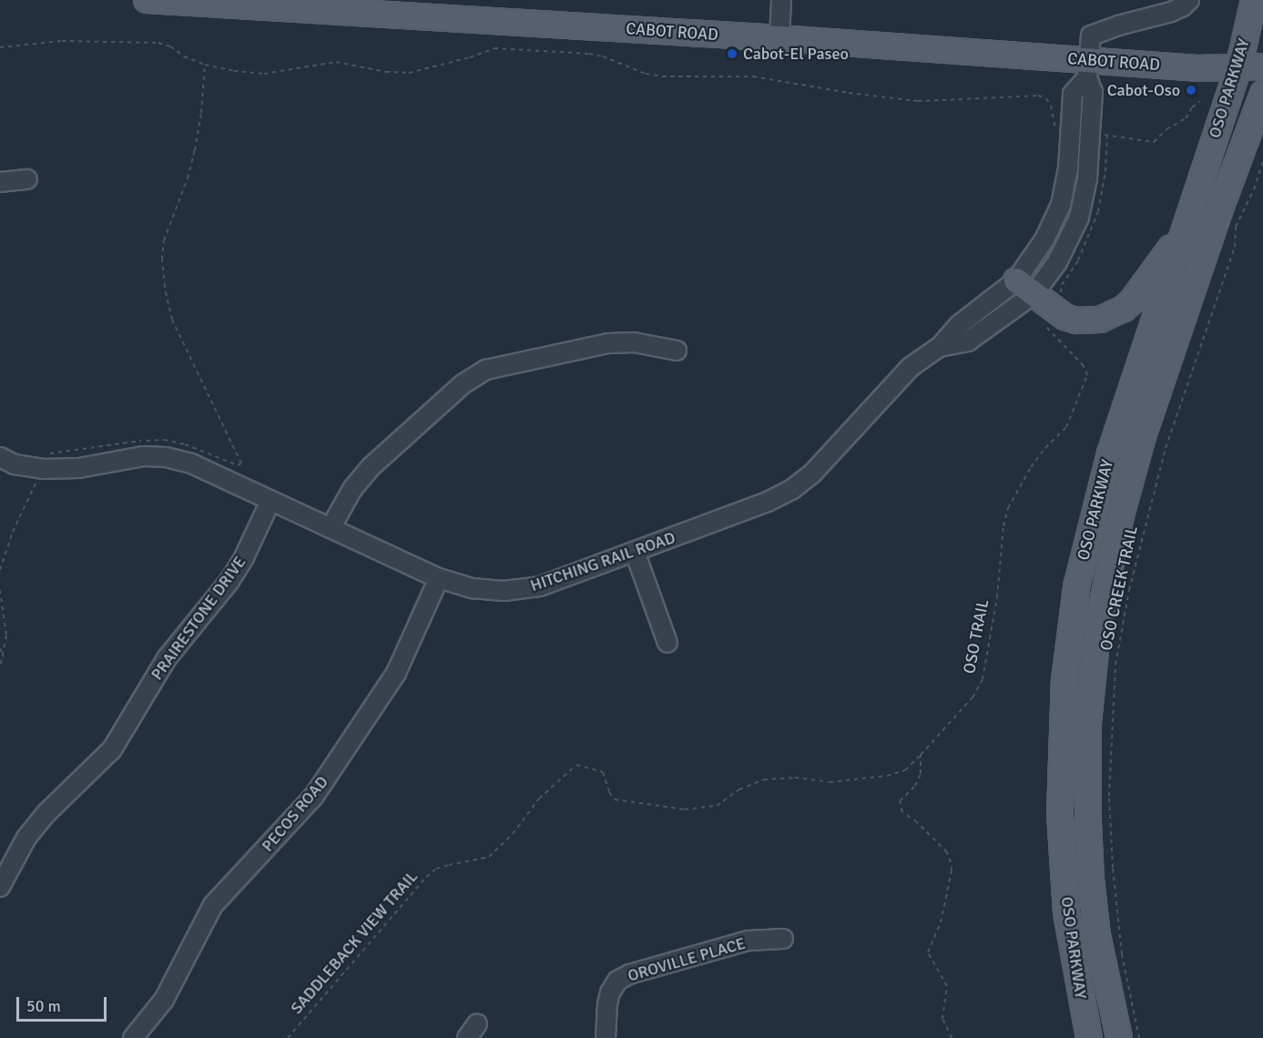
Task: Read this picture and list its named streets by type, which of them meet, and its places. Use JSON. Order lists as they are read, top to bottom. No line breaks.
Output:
{"streets":{"main road":["CABOT ROAD","OSO PARKWAY"],"street":["HITCHING RAIL ROAD","PRAIRESTONE DRIVE","PECOS ROAD","OROVILLE PLACE"],"path":["OSO CREEK TRAIL","OSO TRAIL","SADDLEBACK VIEW TRAIL"]},"crossings":[["CABOT ROAD","OSO PARKWAY"],["CABOT ROAD","HITCHING RAIL ROAD"],["HITCHING RAIL ROAD","PRAIRESTONE DRIVE"],["HITCHING RAIL ROAD","PECOS ROAD"],["OSO TRAIL","SADDLEBACK VIEW TRAIL"]],"places":["Cabot-El Paseo","Cabot-Oso"],"scale_bar":"50 m"}
